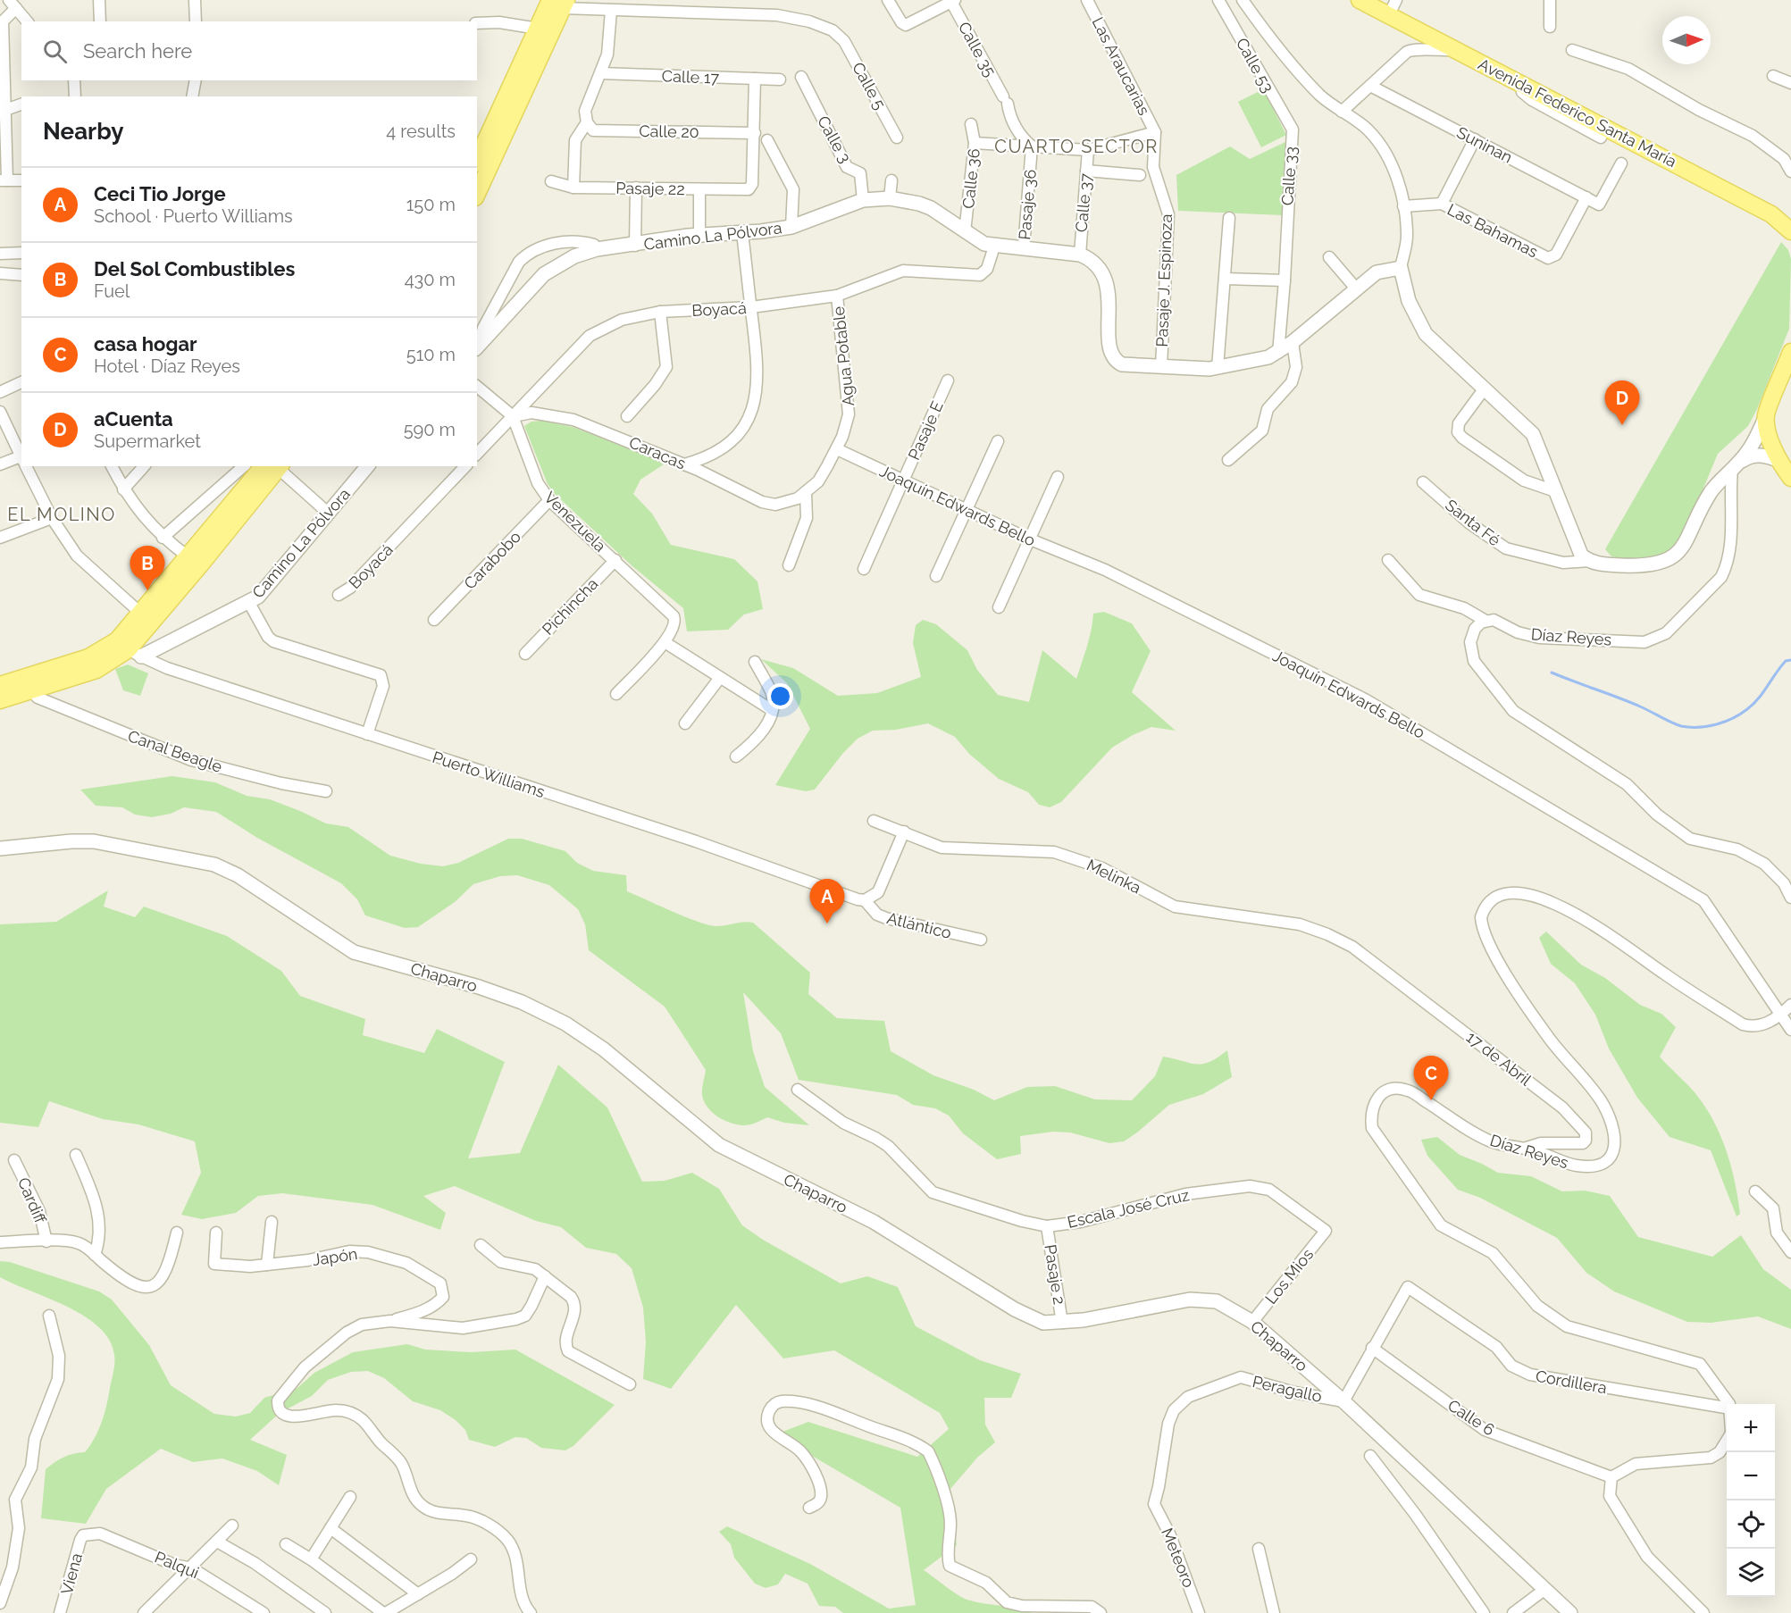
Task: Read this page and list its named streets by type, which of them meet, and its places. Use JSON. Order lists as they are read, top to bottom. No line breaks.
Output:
{"streets":{"main road":["Avenida Federico Santa María"],"street":["Calle 35","Calle 53","Las Araucarias","Calle 17","Calle 5","Calle 20","Calle 3","Suninan","Calle 33","Calle 36","Pasaje 22","Calle 37","Pasaje 36","Las Bahamas","Camino La Pólvora","Pasaje J. Espinoza","Boyacá","Agua Potable","Pasaje E","Caracas","Joaquín Edwards Bello","Venezuela","Santa Fé","Carabobo","Pichincha","Díaz Reyes","Canal Beagle","Puerto Williams","Melinka","Atlántico","Chaparro","17 de Abril","Cardiff","Escala José Cruz","Japón","Pasaje 2","Los Mios","Cordillera","Peragallo","Calle 6","Meteoro","Palqui","Viena"]},"crossings":[["Calle 35","Pasaje 36"],["Calle 53","Calle 33"],["Las Araucarias","Pasaje J. Espinoza"],["Calle 20","Pasaje 22"],["Calle 3","Camino La Pólvora"],["Suninan","Las Bahamas"],["Calle 36","Camino La Pólvora"],["Calle 37","Camino La Pólvora"],["Pasaje 36","Camino La Pólvora"],["Camino La Pólvora","Boyacá"],["Camino La Pólvora","Puerto Williams"],["Boyacá","Agua Potable"],["Boyacá","Caracas"],["Boyacá","Venezuela"],["Agua Potable","Caracas"],["Agua Potable","Joaquín Edwards Bello"],["Pasaje E","Joaquín Edwards Bello"],["Caracas","Venezuela"],["Joaquín Edwards Bello","Díaz Reyes"],["Venezuela","Carabobo"],["Venezuela","Pichincha"],["Díaz Reyes","17 de Abril"],["Díaz Reyes","Calle 6"],["Puerto Williams","Atlántico"],["Melinka","17 de Abril"],["Chaparro","Pasaje 2"],["Chaparro","Los Mios"],["Chaparro","Peragallo"],["Escala José Cruz","Pasaje 2"],["Escala José Cruz","Los Mios"],["Cordillera","Peragallo"],["Peragallo","Calle 6"],["Peragallo","Meteoro"],["Palqui","Viena"]],"districts":["CUARTO SECTOR","EL MOLINO"],"north":"right","page":{"search":"Search here","heading":["Nearby","4 results"],"list":[{"mark":"A","name":"Ceci Tio Jorge","note":"School · Puerto Williams","value":"150 m"},{"mark":"B","name":"Del Sol Combustibles","note":"Fuel","value":"430 m"},{"mark":"C","name":"casa hogar","note":"Hotel · Díaz Reyes","value":"510 m"},{"mark":"D","name":"aCuenta","note":"Supermarket","value":"590 m"}],"pins":["D","B","A","C"],"map_buttons":["+","−"]}}
